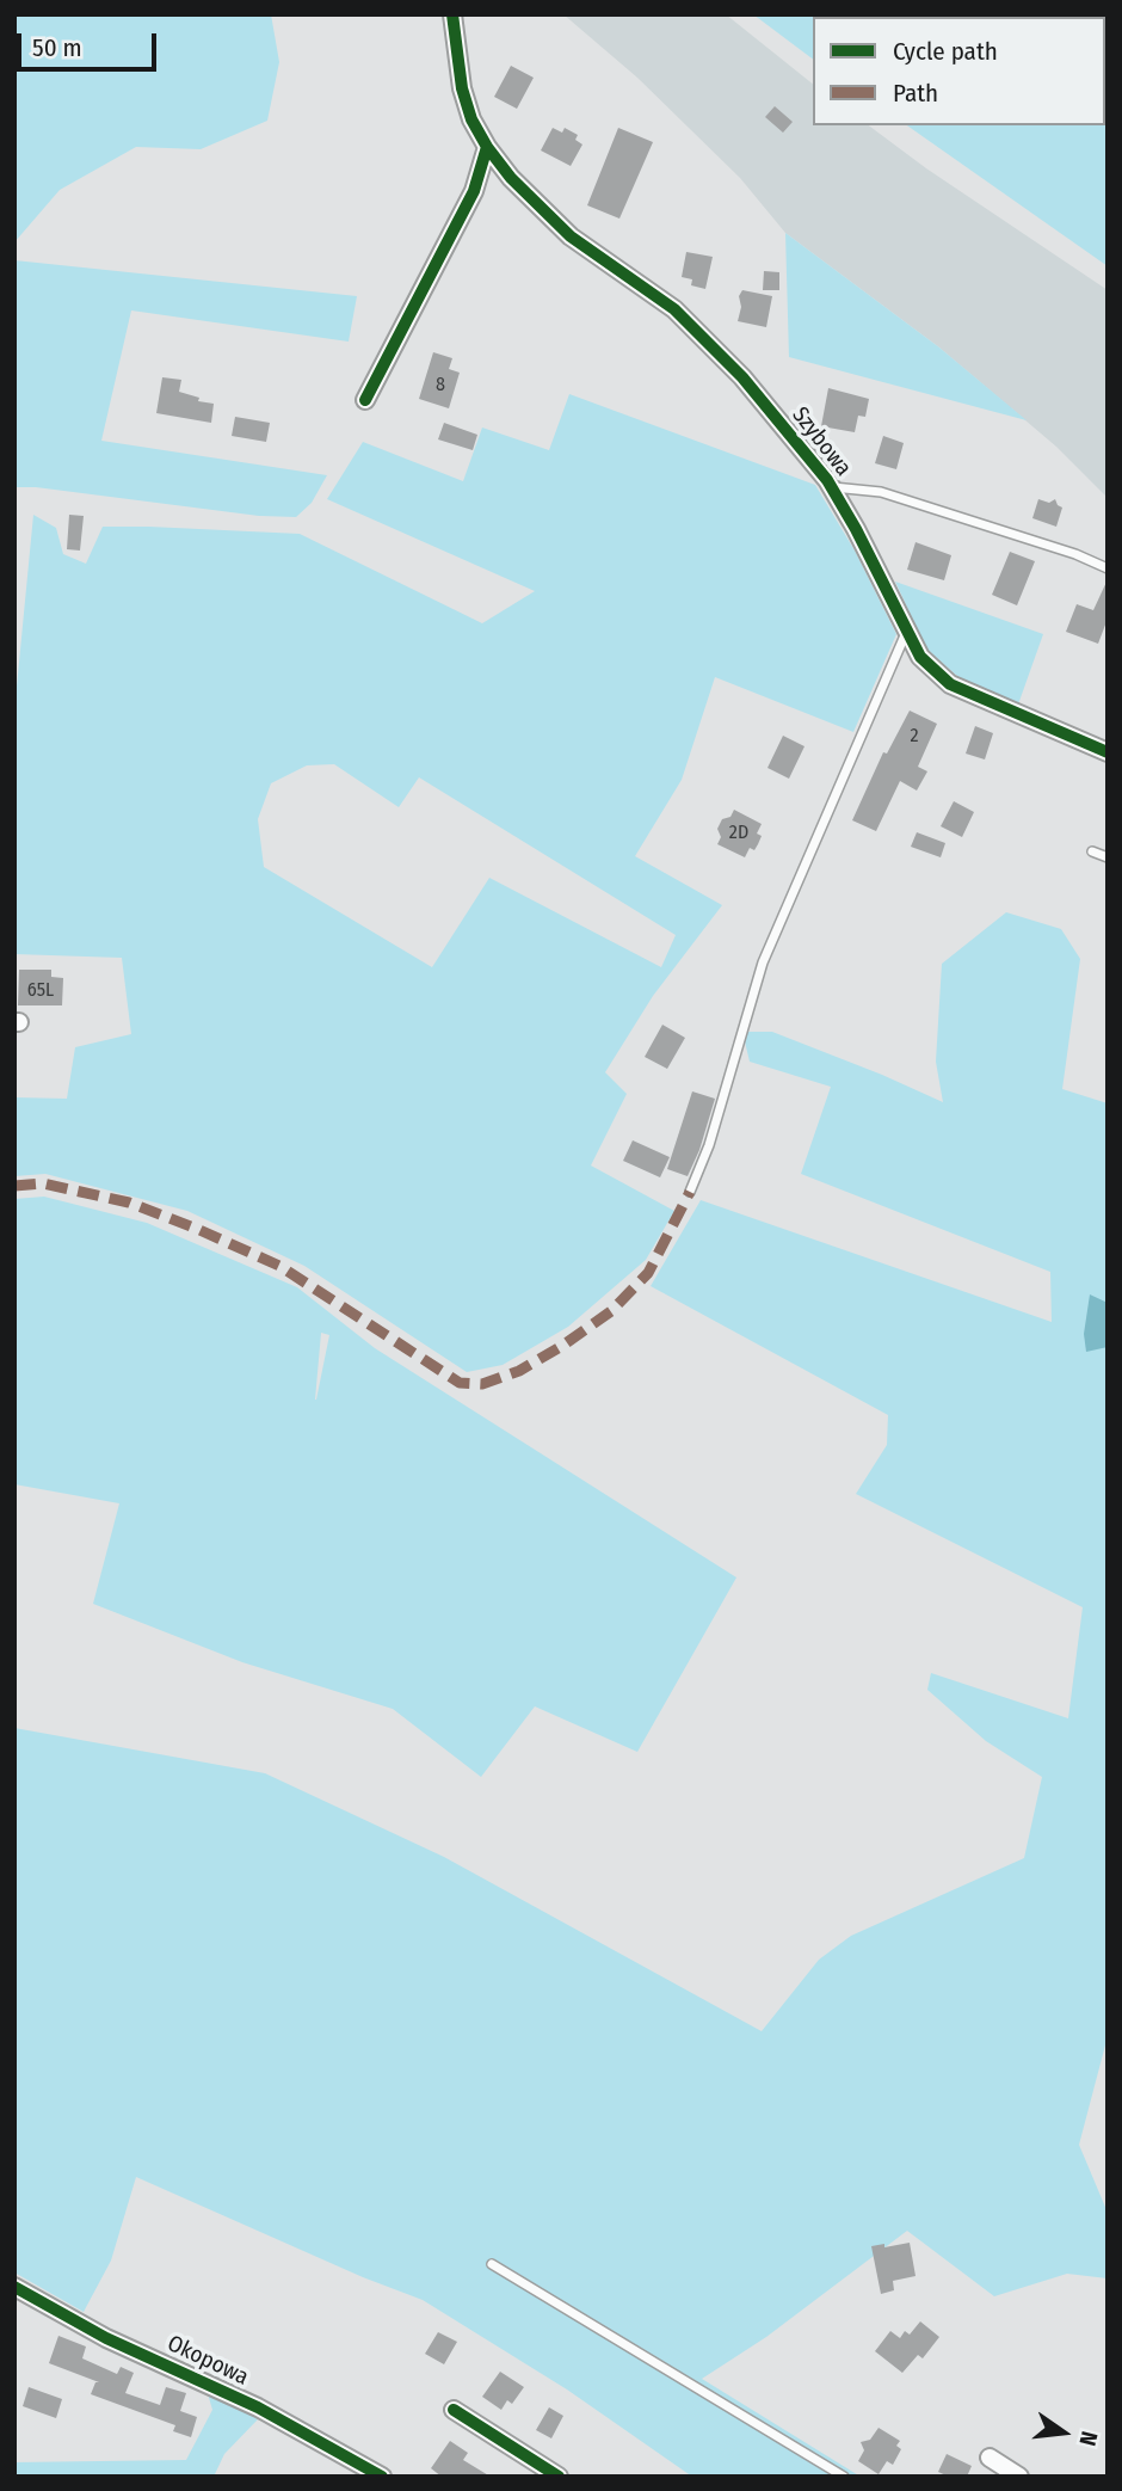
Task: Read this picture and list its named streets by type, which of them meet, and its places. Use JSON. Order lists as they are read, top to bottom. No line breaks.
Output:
{"streets":{"street":["Szybowa","Okopowa"]},"house_numbers":["8","2","2D","65L"],"legend":["Cycle path","Path"],"scale_bar":"50 m","north":"right"}
